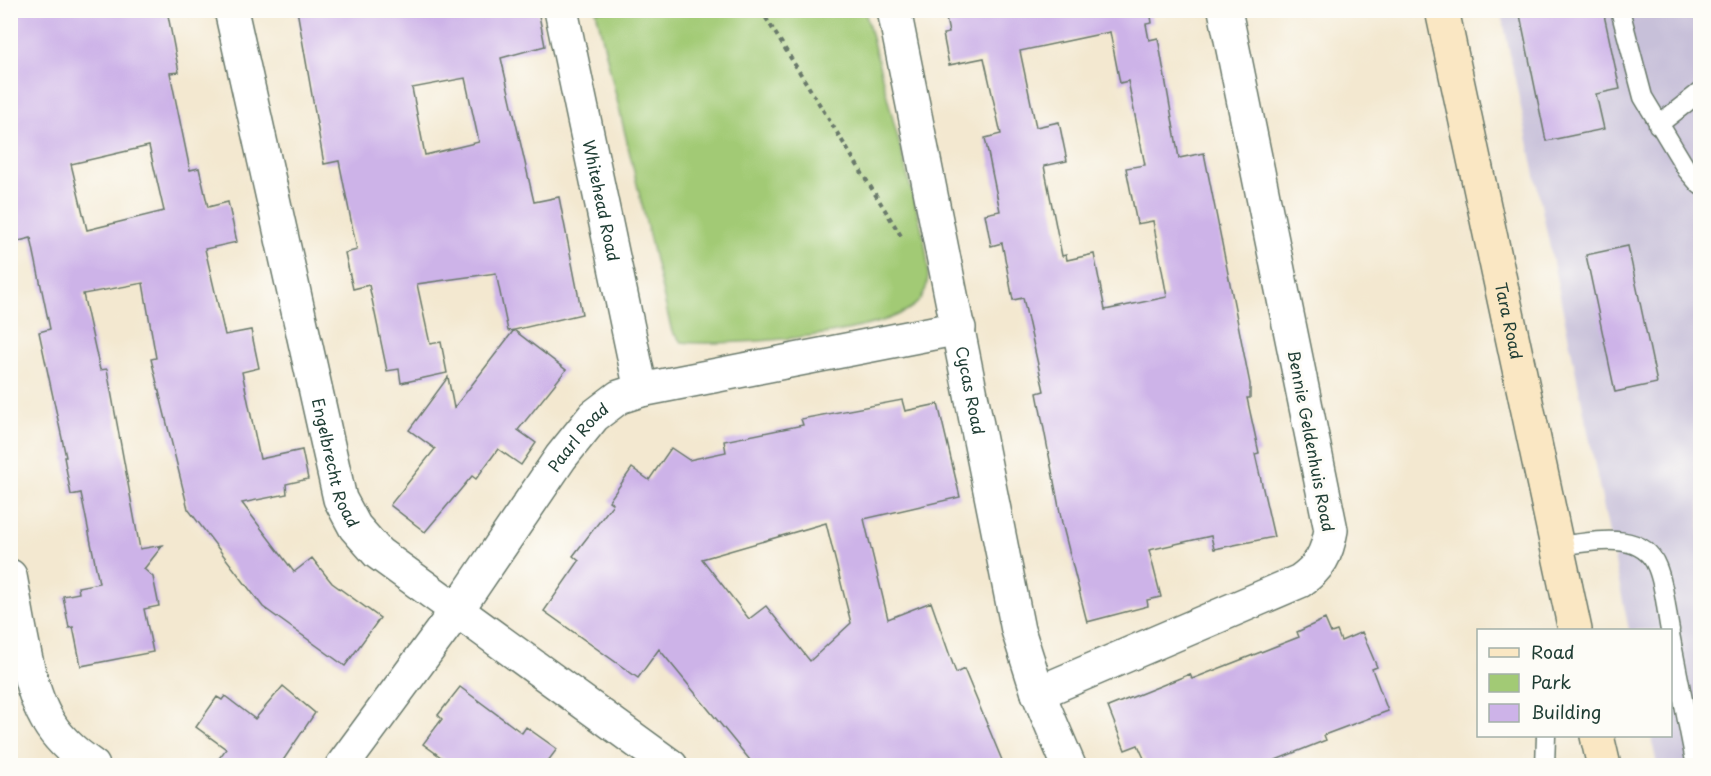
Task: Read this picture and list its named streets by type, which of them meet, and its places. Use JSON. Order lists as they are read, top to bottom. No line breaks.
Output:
{"streets":{"street":["Whitehead Road","Tara Road","Cycas Road","Paarl Road","Bennie Geldenhuis Road","Engelbrecht Road"]},"crossings":[["Whitehead Road","Paarl Road"],["Cycas Road","Paarl Road"],["Cycas Road","Bennie Geldenhuis Road"],["Paarl Road","Engelbrecht Road"]],"legend":["Road","Park","Building"]}
